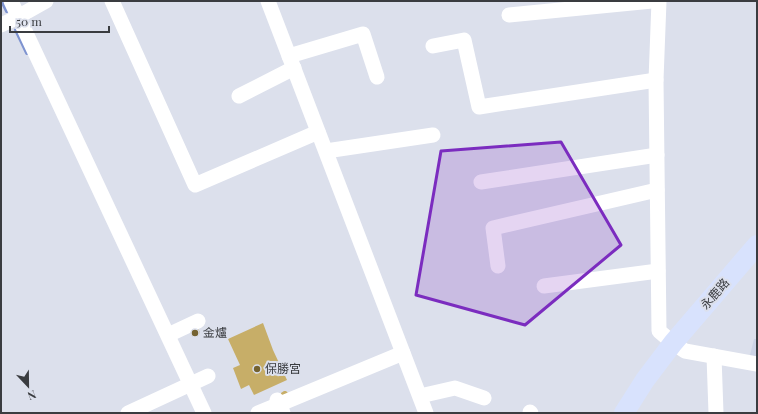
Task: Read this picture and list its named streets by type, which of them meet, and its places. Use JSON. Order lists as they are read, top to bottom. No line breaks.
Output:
{"streets":{"main road":["永鹿路"]},"places":["金爐","保勝宮"],"scale_bar":"50 m","north":"bottom"}
